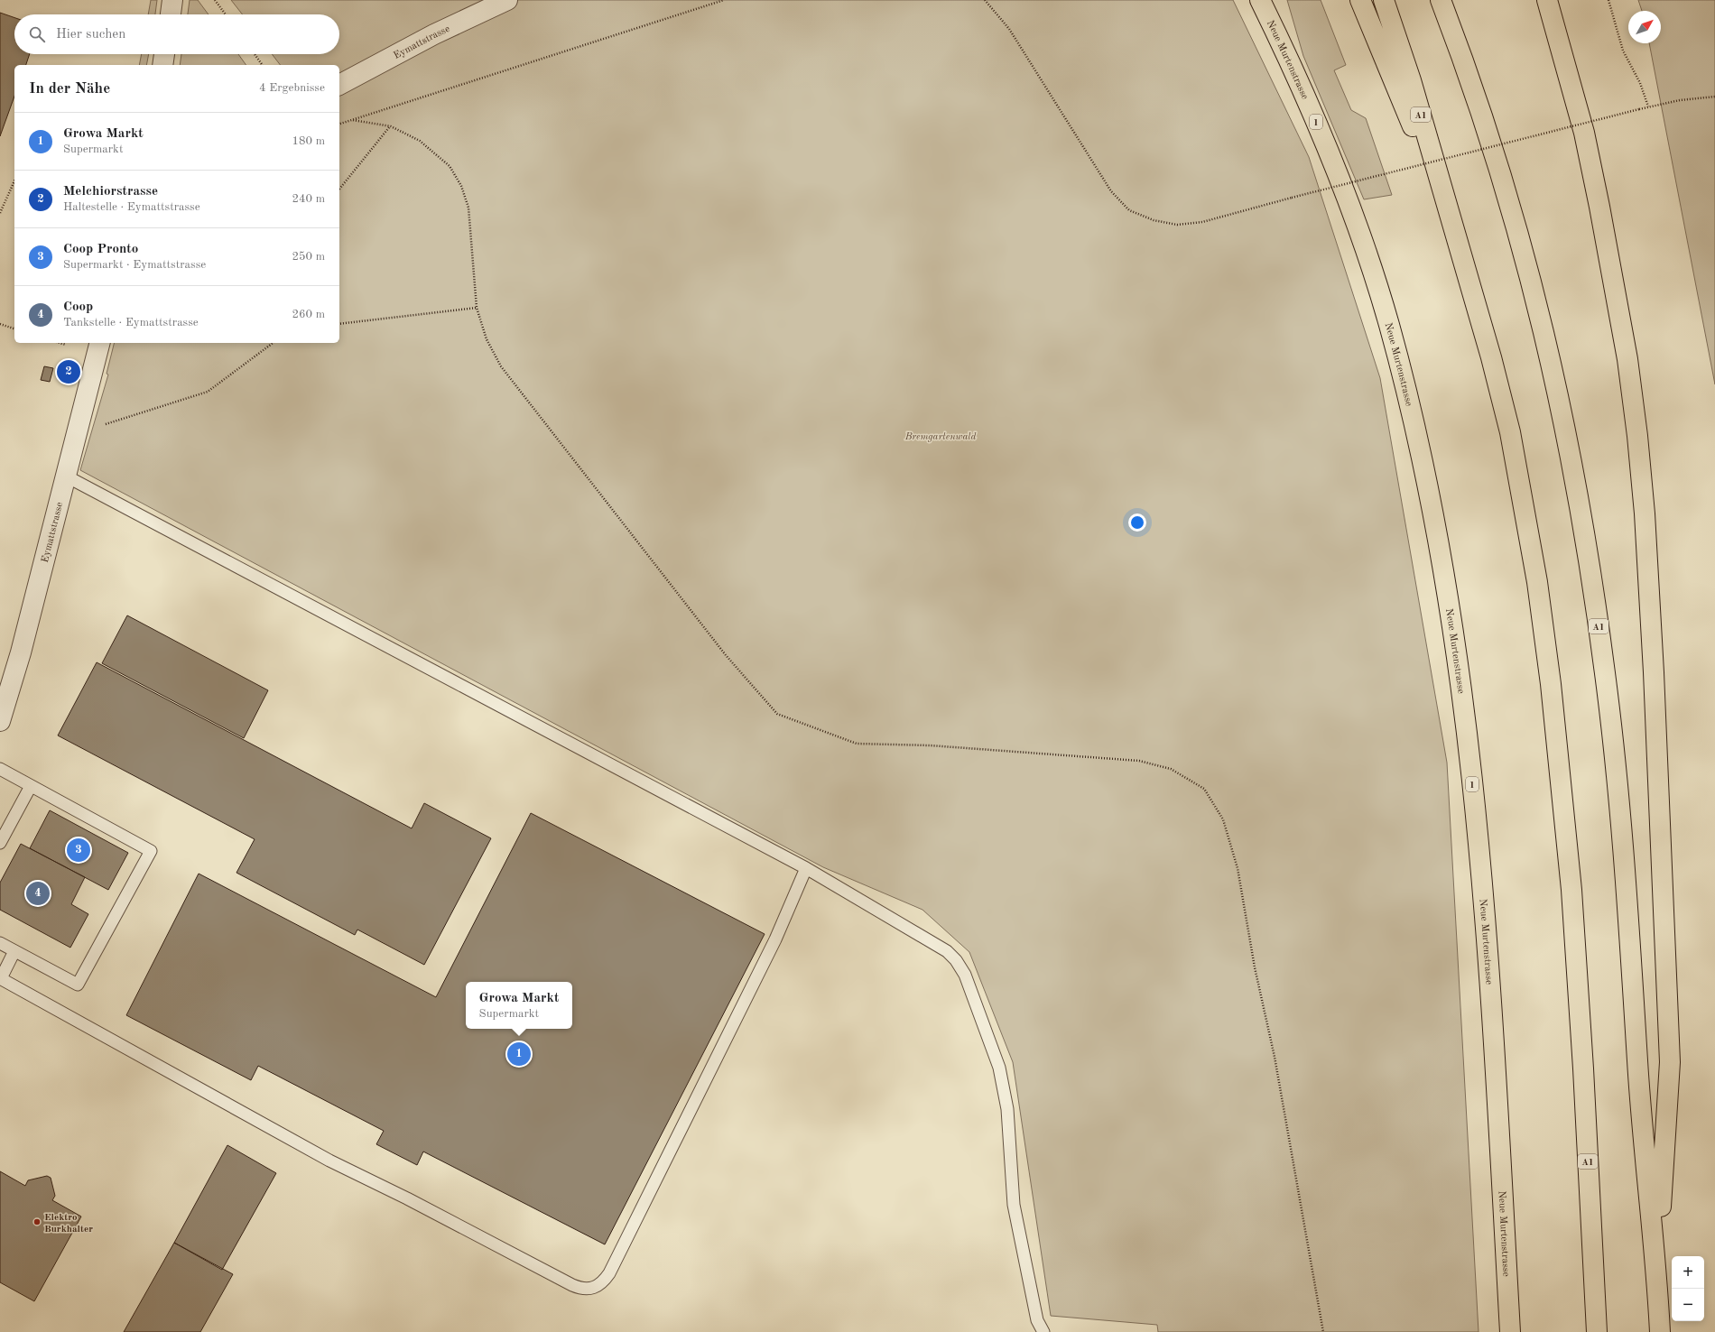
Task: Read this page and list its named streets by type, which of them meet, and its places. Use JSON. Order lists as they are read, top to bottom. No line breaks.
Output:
{"streets":{"main road":["Neue Murtenstrasse","A1","1"],"street":["Eymattstrasse"]},"parks":["Bremgartenwald"],"places":["Elektro Burkhalter"],"north":"top right","page":{"search":"Hier suchen","heading":["In der Nähe","4 Ergebnisse"],"list":[{"mark":"1","name":"Growa Markt","note":"Supermarkt","value":"180 m"},{"mark":"2","name":"Melchiorstrasse","note":"Haltestelle · Eymattstrasse","value":"240 m"},{"mark":"3","name":"Coop Pronto","note":"Supermarkt · Eymattstrasse","value":"250 m"},{"mark":"4","name":"Coop","note":"Tankstelle · Eymattstrasse","value":"260 m"}],"pins":["2","3","4","1"],"popup":["Growa Markt","Supermarkt"],"map_buttons":["+","−"]}}
